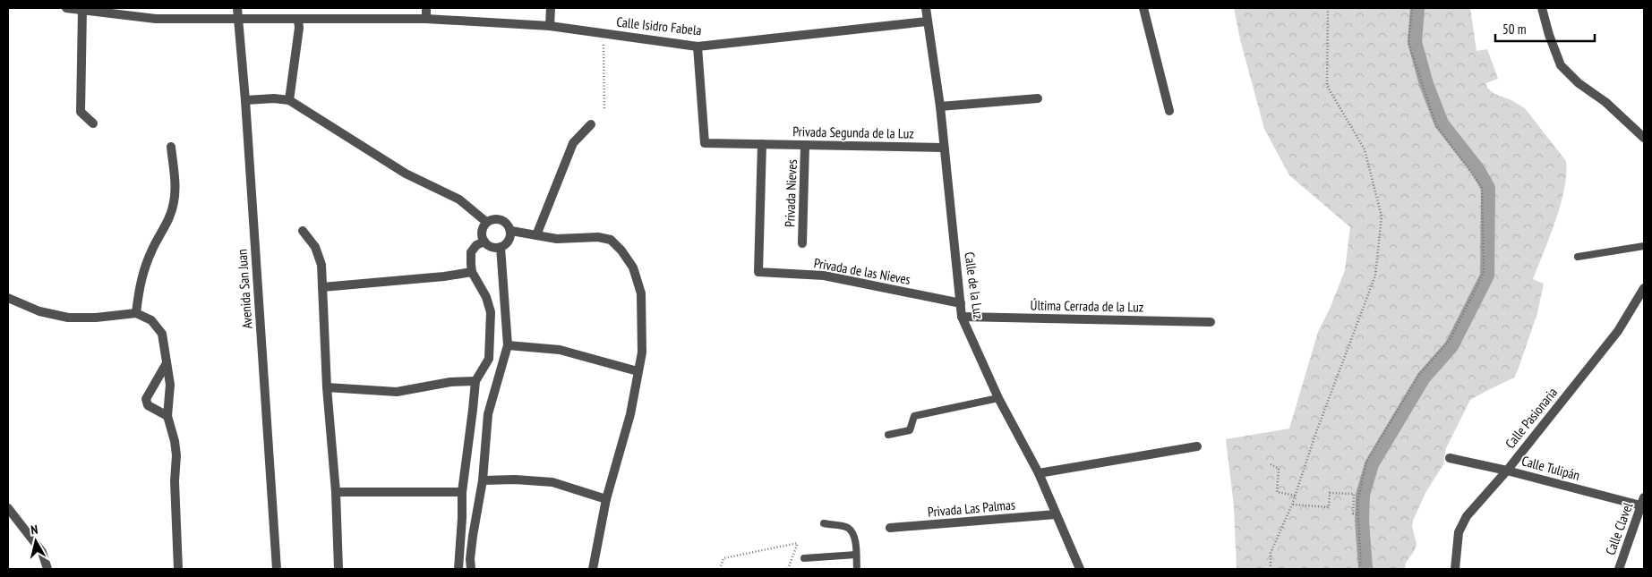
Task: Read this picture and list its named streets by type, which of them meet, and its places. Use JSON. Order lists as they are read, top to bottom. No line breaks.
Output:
{"streets":{"street":["Calle Isidro Fabela","Privada Segunda de la Luz","Privada Nieves","Privada de las Nieves","Calle de la Luz","Avenida San Juan","Última Cerrada de la Luz","Calle Pasionaria","Calle Tulipán","Privada Las Palmas","Calle Clavel"]},"crossings":[["Calle Isidro Fabela","Privada Segunda de la Luz"],["Calle Isidro Fabela","Calle de la Luz"],["Calle Isidro Fabela","Avenida San Juan"],["Privada Segunda de la Luz","Privada Nieves"],["Privada Segunda de la Luz","Privada de las Nieves"],["Privada Segunda de la Luz","Calle de la Luz"],["Privada de las Nieves","Calle de la Luz"],["Calle de la Luz","Última Cerrada de la Luz"],["Calle de la Luz","Privada Las Palmas"],["Calle Pasionaria","Calle Tulipán"],["Calle Tulipán","Calle Clavel"]],"scale_bar":"50 m","north":"top"}
